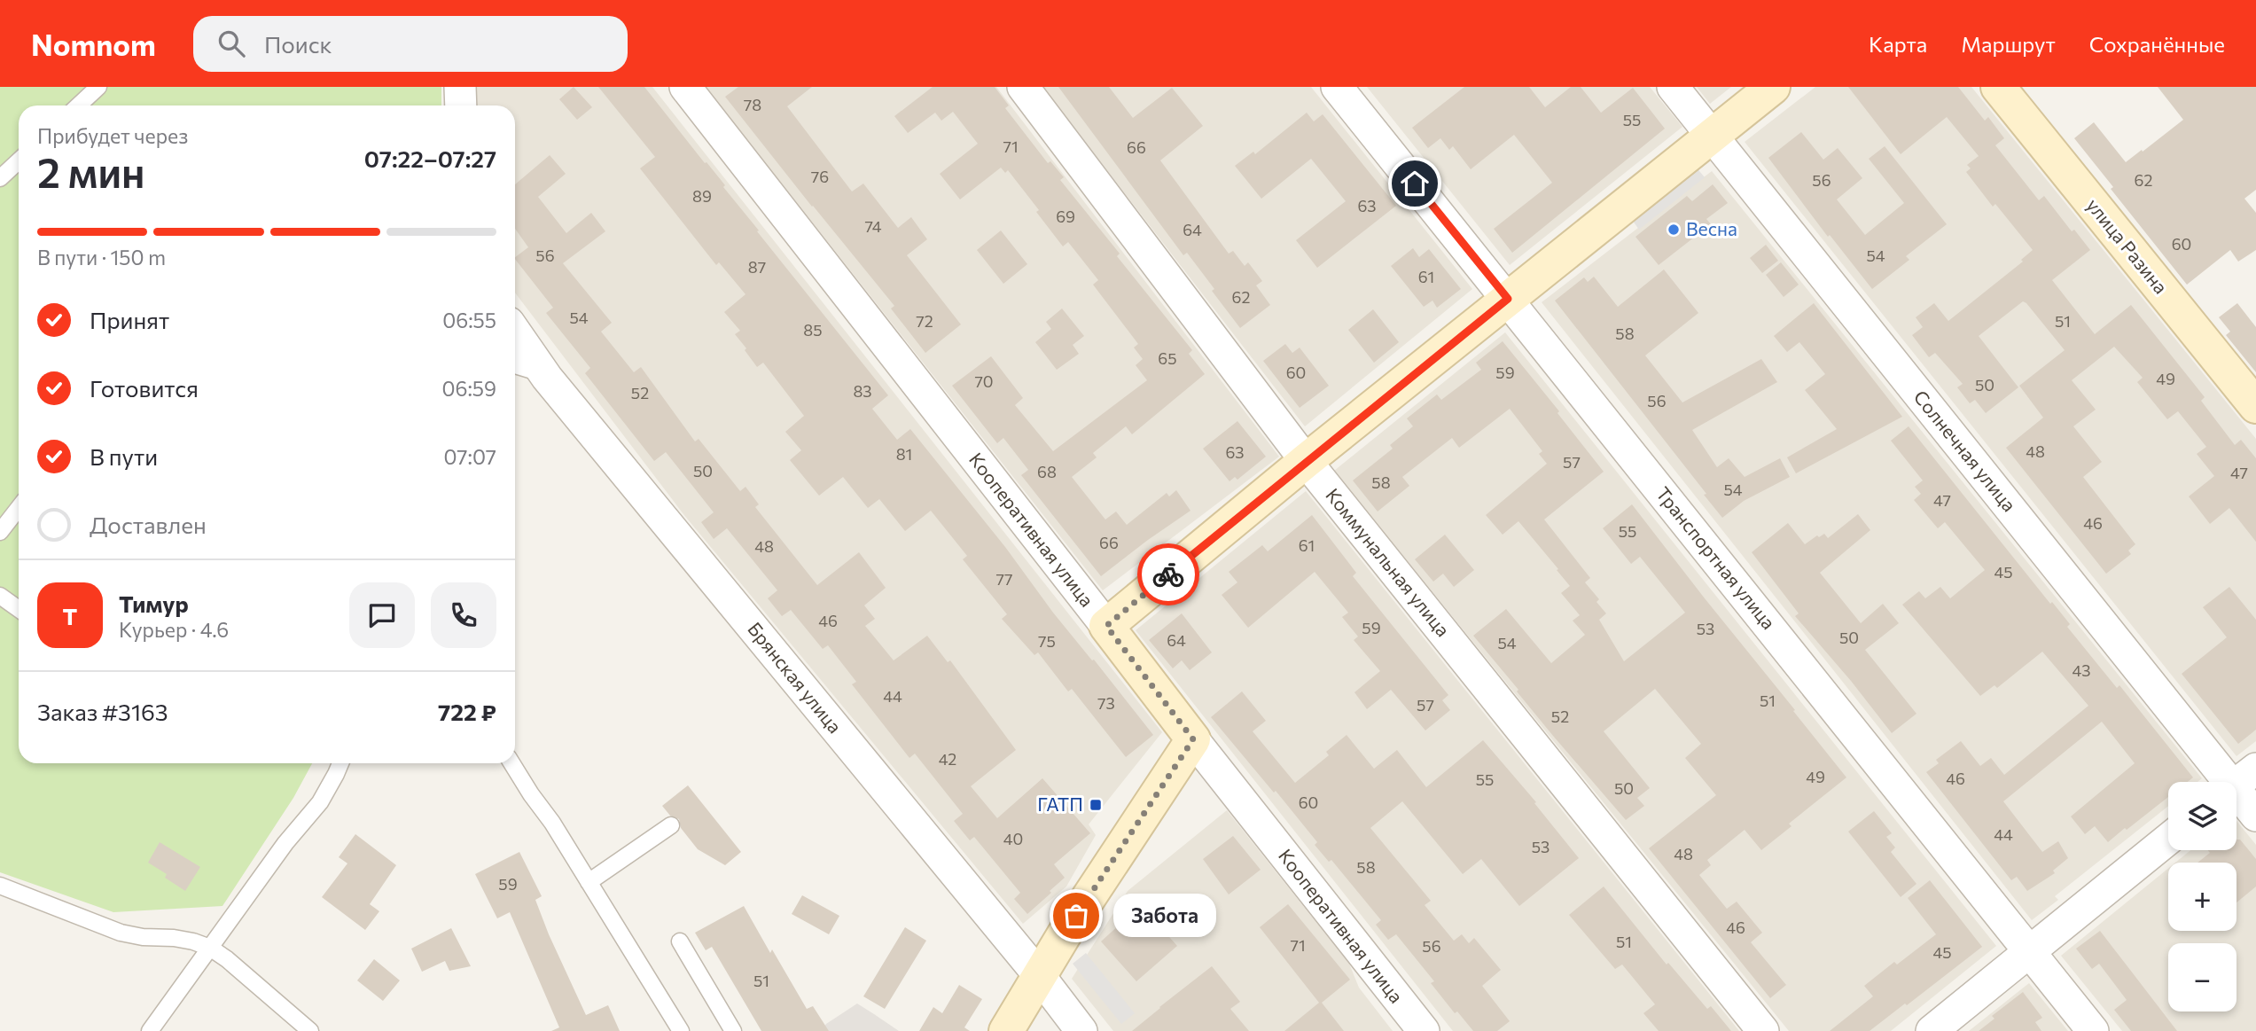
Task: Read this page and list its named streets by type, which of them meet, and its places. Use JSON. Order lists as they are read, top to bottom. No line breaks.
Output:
{"streets":{"street":["улица Разина","Солнечная улица","Кооперативная улица","Транспортная улица","Коммунальная улица","Брянская улица"]},"places":{"other":["Весна","Забота"],"transit":["ГАТП"]},"house_numbers":["78","55","71","66","76","56","62","89","63","69","74","64","60","56","54","87","61","62","54","72","51","85","58","65","60","59","49","70","50","83","52","56","48","63","81","57","50","68","47","58","54","47","46","55","66","61","48","45","77","46","59","53","50","64","75","54","43","44","51","73","57","52","42","49","46","55","50","60","44","40","53","48","58","59","46","51","71","56","45","51"],"page":{"header":"Nomnom","search":"Поиск","nav":["Карта","Маршрут","Сохранённые"],"heading":["2 мин","Прибудет через","07:22–07:27"],"panel":["Тимур","Курьер · 4.6","Заказ #3163","722 ₽"],"bar":"В пути · 150 m","list":[["Принят","06:55"],["Готовится","06:59"],["В пути","07:07"],"Доставлен"],"round":"Т","map_buttons":["+","−"],"bubble":"Забота"}}
